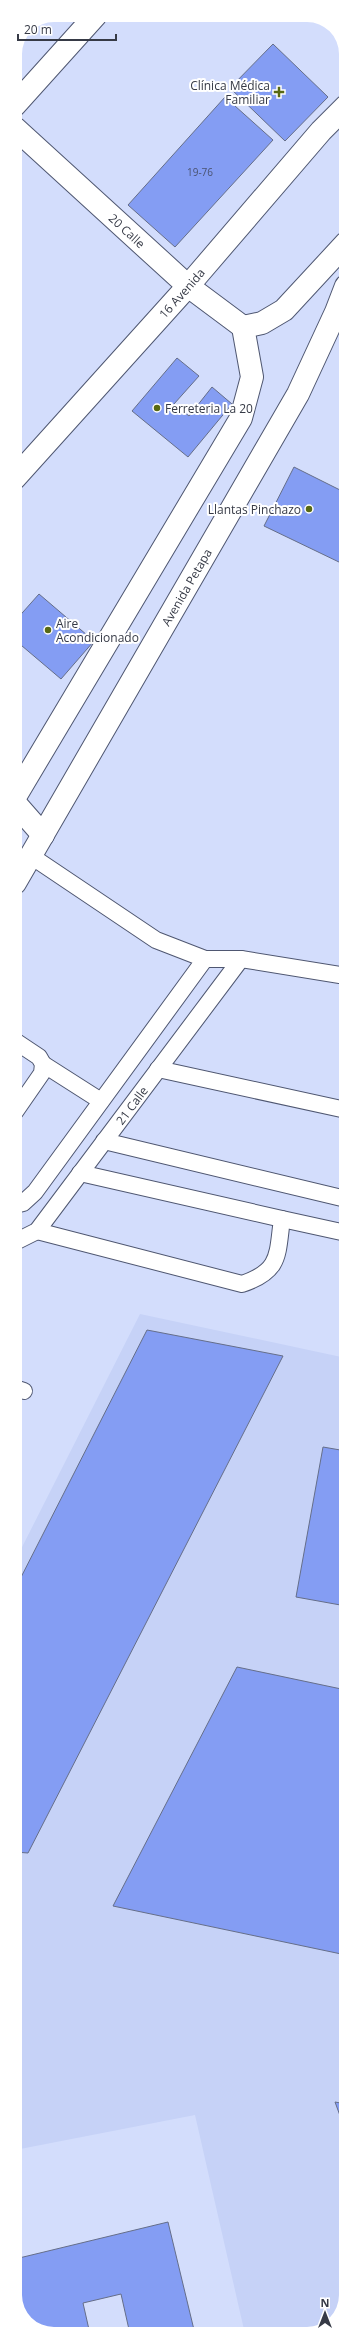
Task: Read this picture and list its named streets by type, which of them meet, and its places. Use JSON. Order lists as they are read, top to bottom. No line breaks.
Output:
{"streets":{"main road":["20 Calle","16 Avenida","Avenida Petapa"],"lane":["21 Calle"]},"crossings":[["20 Calle","16 Avenida"]],"places":{"health":["Clínica Médica Familiar"],"other":["Ferreteria La 20","Llantas Pinchazo","Aire Acondicionado"]},"house_numbers":["19-76"],"scale_bar":"20 m","north":"top"}
